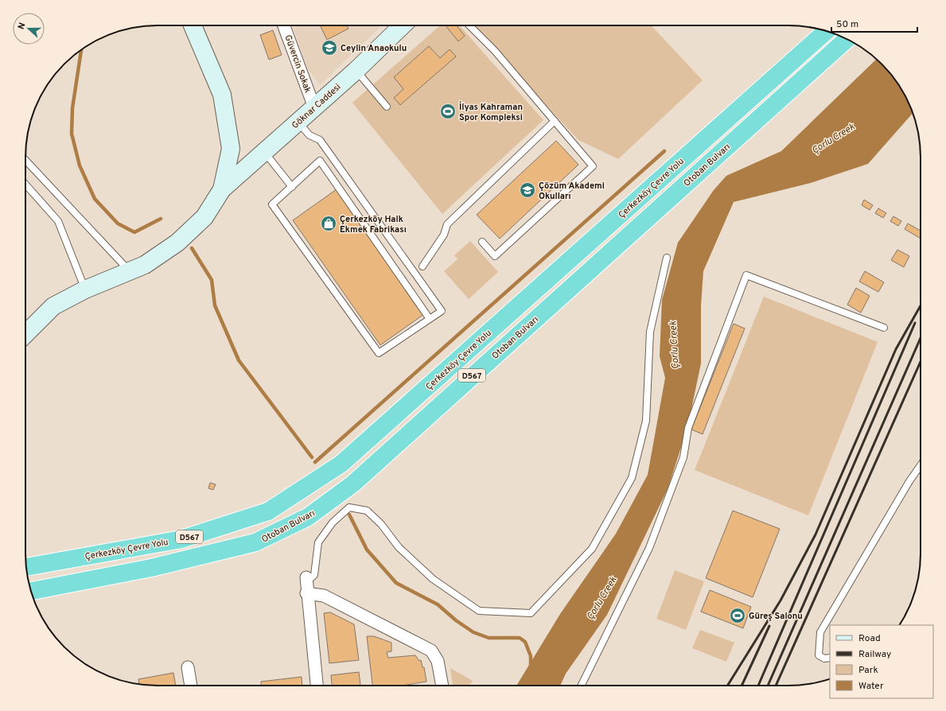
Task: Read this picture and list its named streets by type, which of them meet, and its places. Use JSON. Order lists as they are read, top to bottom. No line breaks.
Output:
{"streets":{"highway":["Otoban Bulvarı","Çerkezköy Çevre Yolu","D567"],"main road":["Göknar Caddesi"],"street":["Güvercin Sokak"]},"crossings":[["Güvercin Sokak","Göknar Caddesi"]],"water":["Çorlu Creek"],"places":{"school or university":["Ceylin Anaokulu","Çözüm Akademi Okulları"],"sports":["İlyas Kahraman Spor Kompleksi","Güreş Salonu"],"shop":["Çerkezköy Halk Ekmek Fabrikası"]},"legend":["Road","Railway","Park","Water"],"scale_bar":"50 m","north":"left"}
